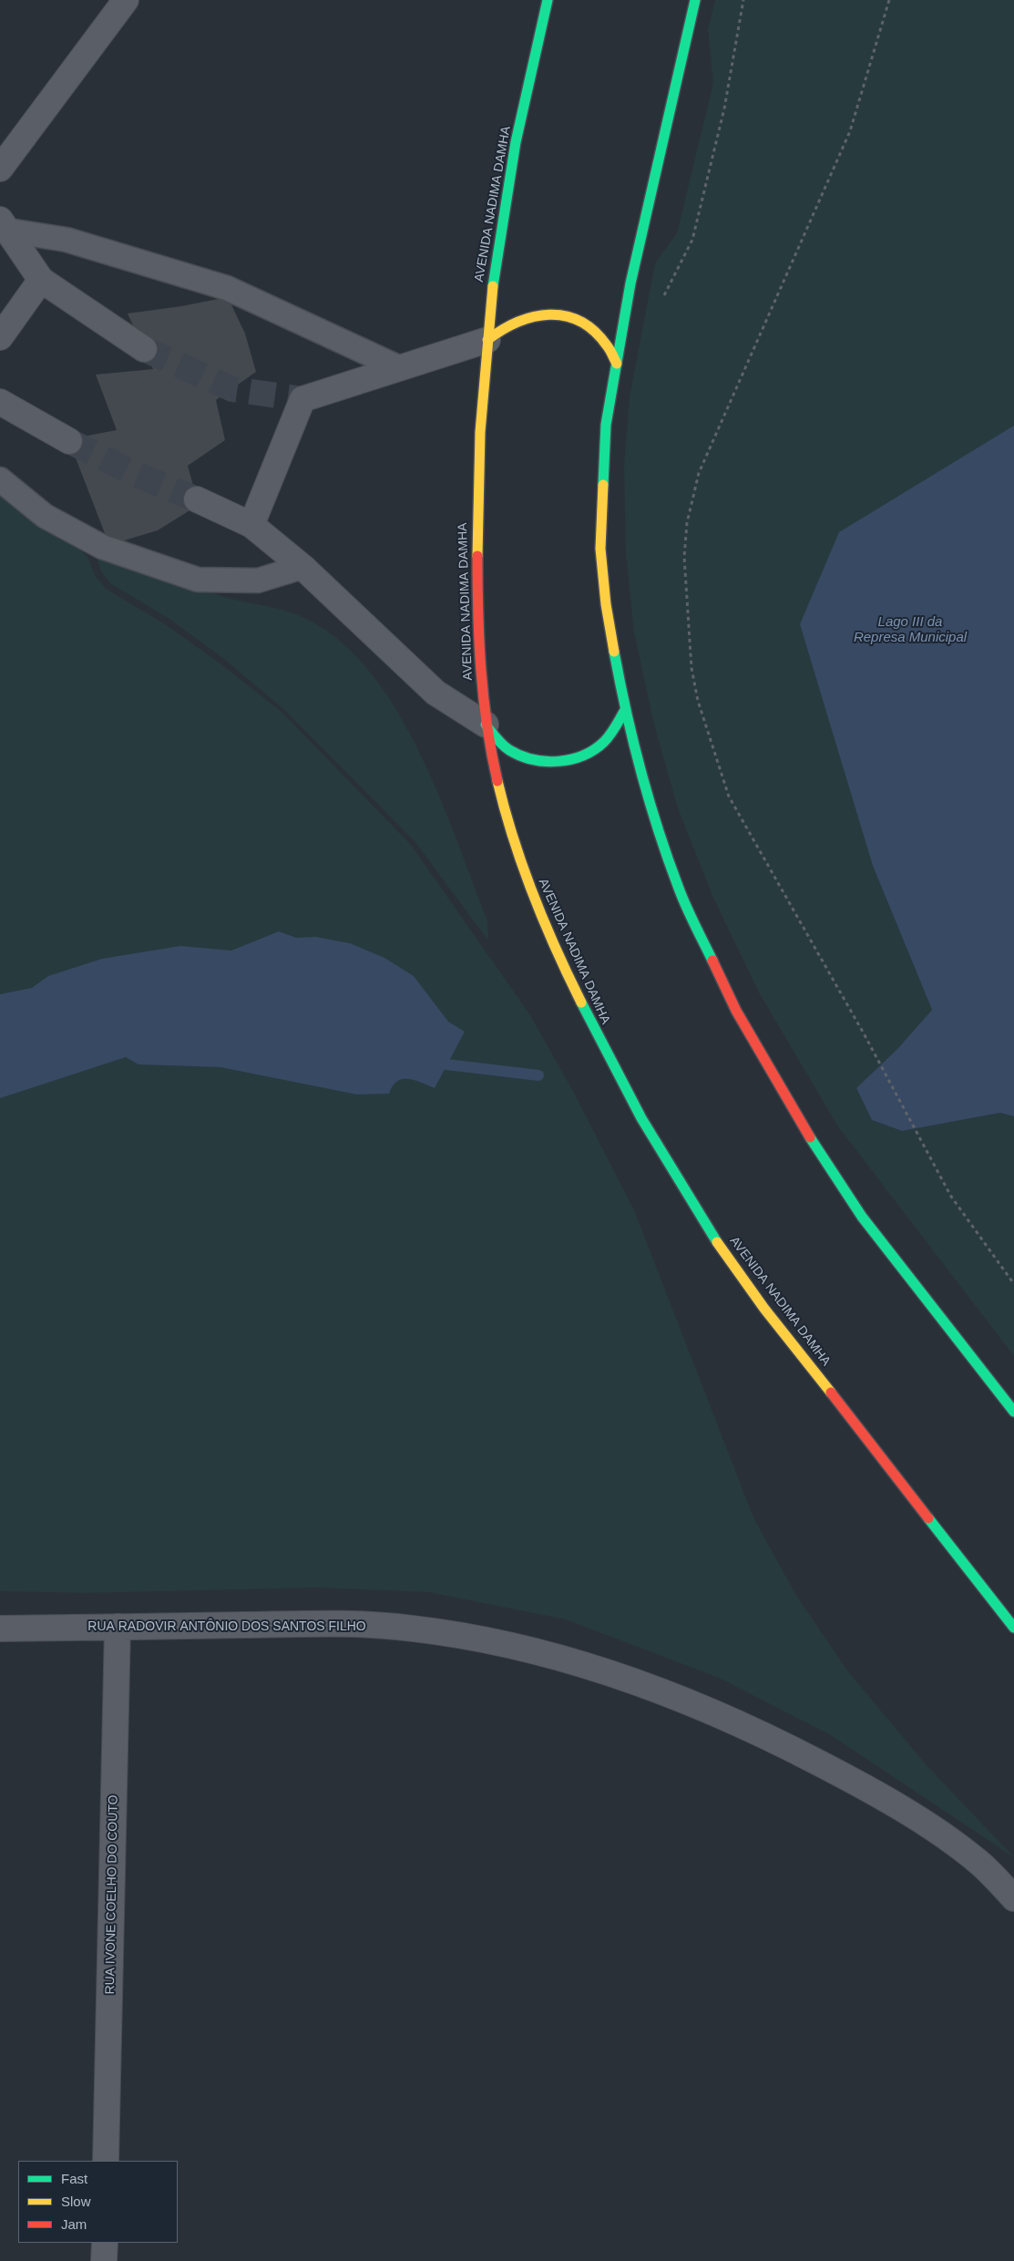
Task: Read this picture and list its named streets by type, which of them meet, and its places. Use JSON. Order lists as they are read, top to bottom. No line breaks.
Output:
{"streets":{"main road":["AVENIDA NADIMA DAMHA"],"street":["RUA RADOVIR ANTÔNIO DOS SANTOS FILHO","RUA IVONE COELHO DO COUTO"]},"crossings":[["RUA RADOVIR ANTÔNIO DOS SANTOS FILHO","RUA IVONE COELHO DO COUTO"]],"water":["Lago III da Represa Municipal"],"legend":["Fast","Slow","Jam"]}
